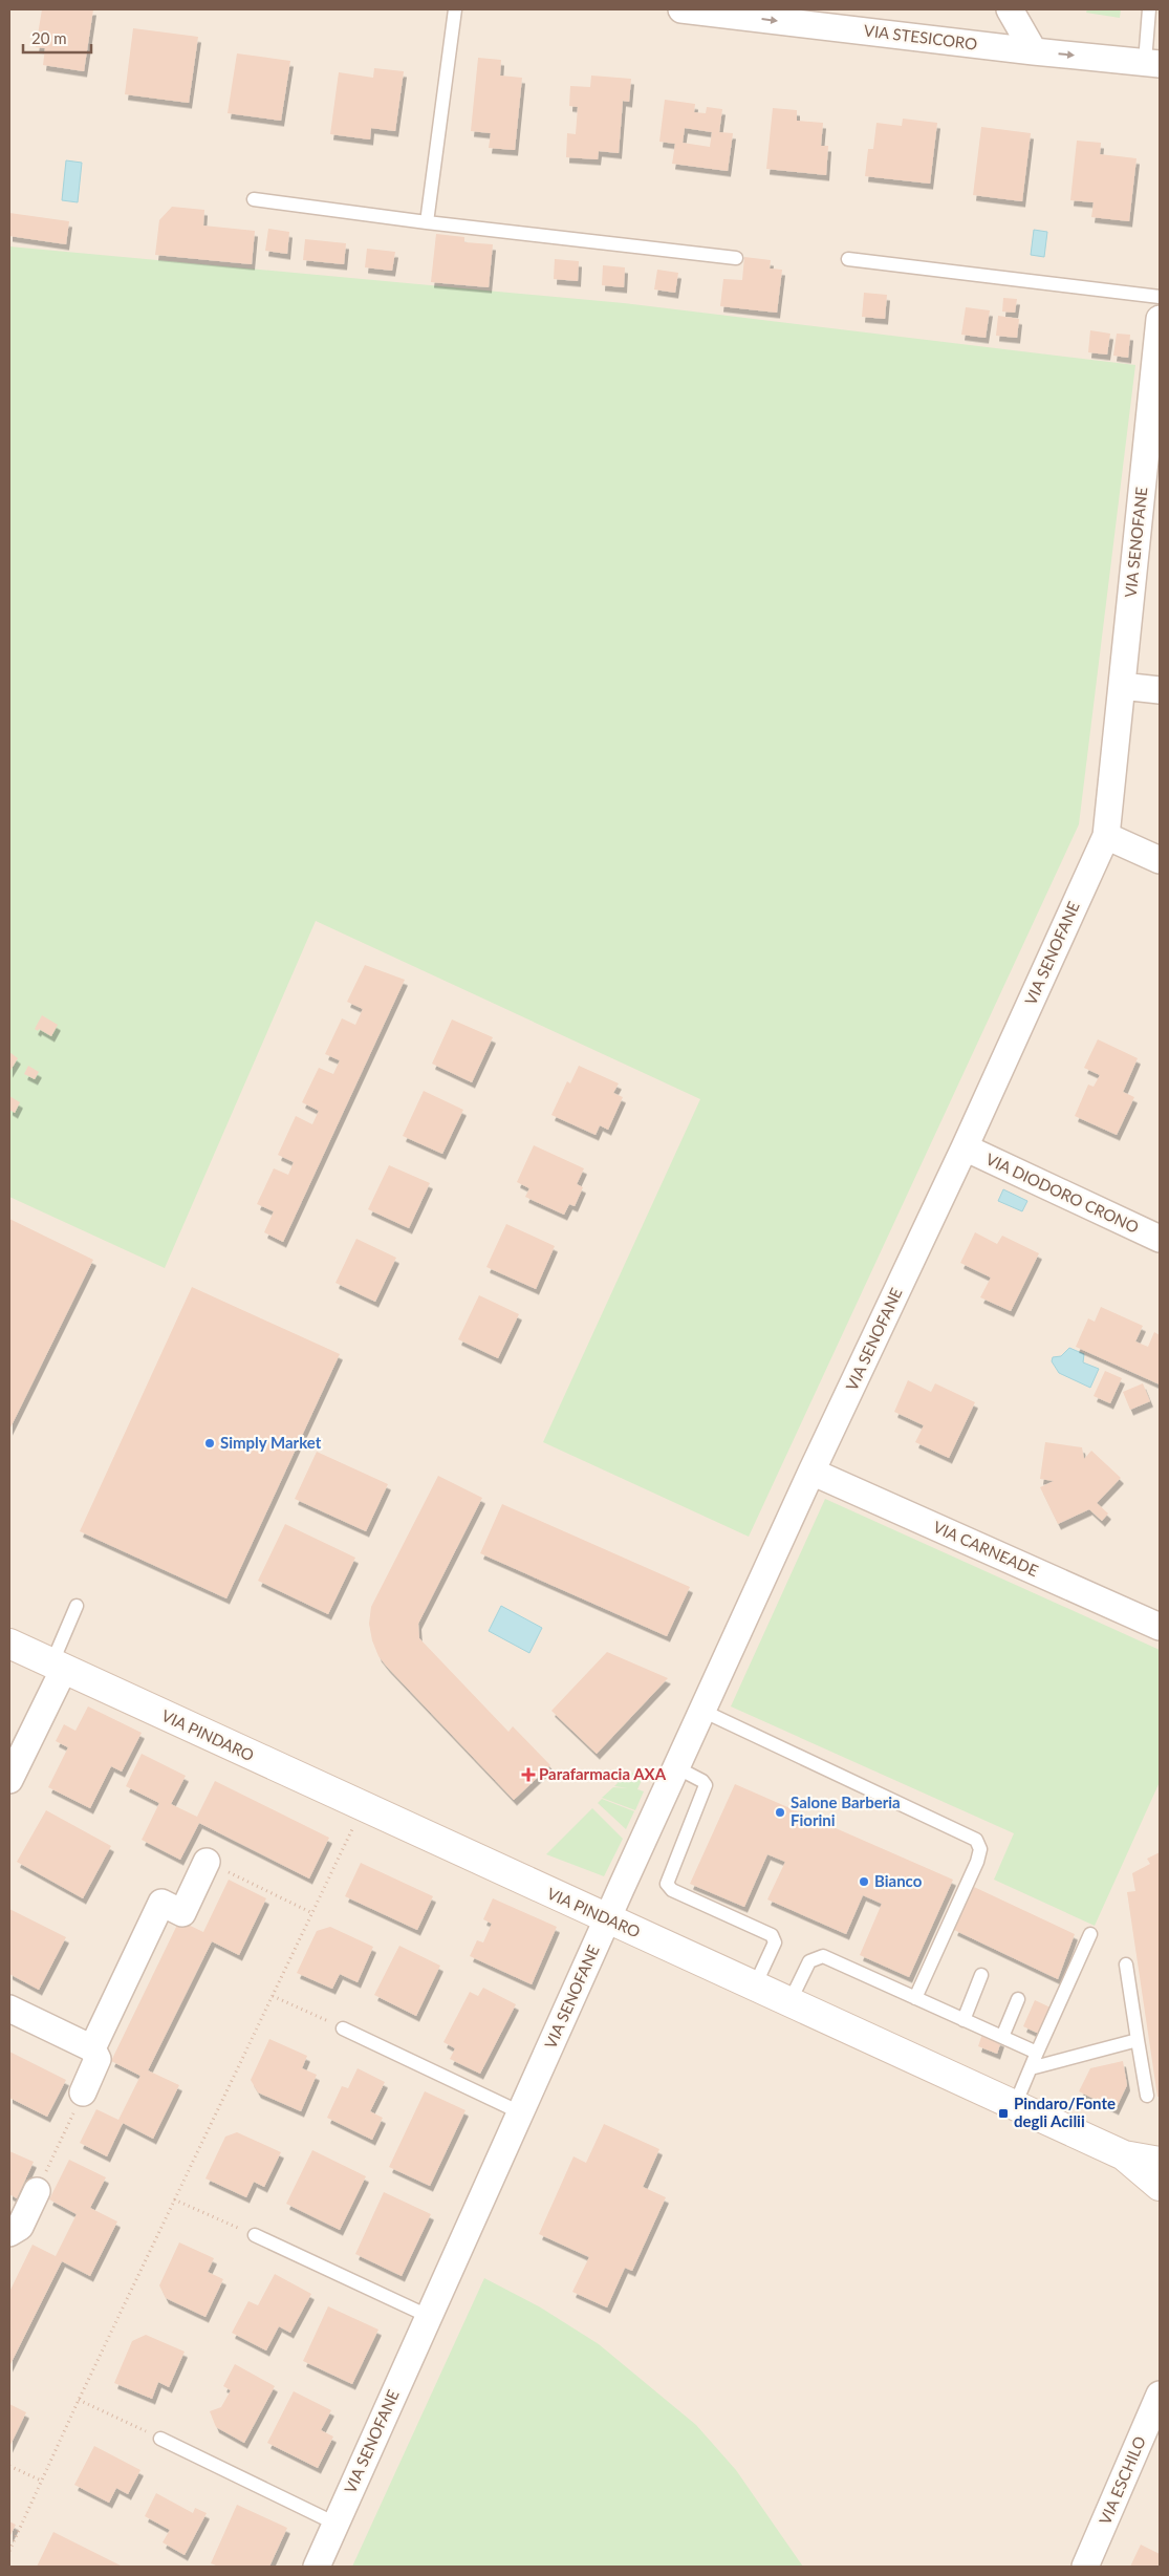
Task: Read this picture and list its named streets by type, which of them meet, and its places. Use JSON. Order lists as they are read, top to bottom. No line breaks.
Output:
{"streets":{"street":["VIA STESICORO","VIA SENOFANE","VIA DIODORO CRONO","VIA CARNEADE","VIA PINDARO","VIA ESCHILO"]},"crossings":[["VIA SENOFANE","VIA DIODORO CRONO"],["VIA SENOFANE","VIA CARNEADE"],["VIA SENOFANE","VIA PINDARO"]],"one_way":["VIA STESICORO"],"places":{"other":["Simply Market","Salone Barberia Fiorini","Bianco"],"health":["Parafarmacia AXA"],"transit":["Pindaro/Fonte degli Acilii"]},"scale_bar":"20 m"}
